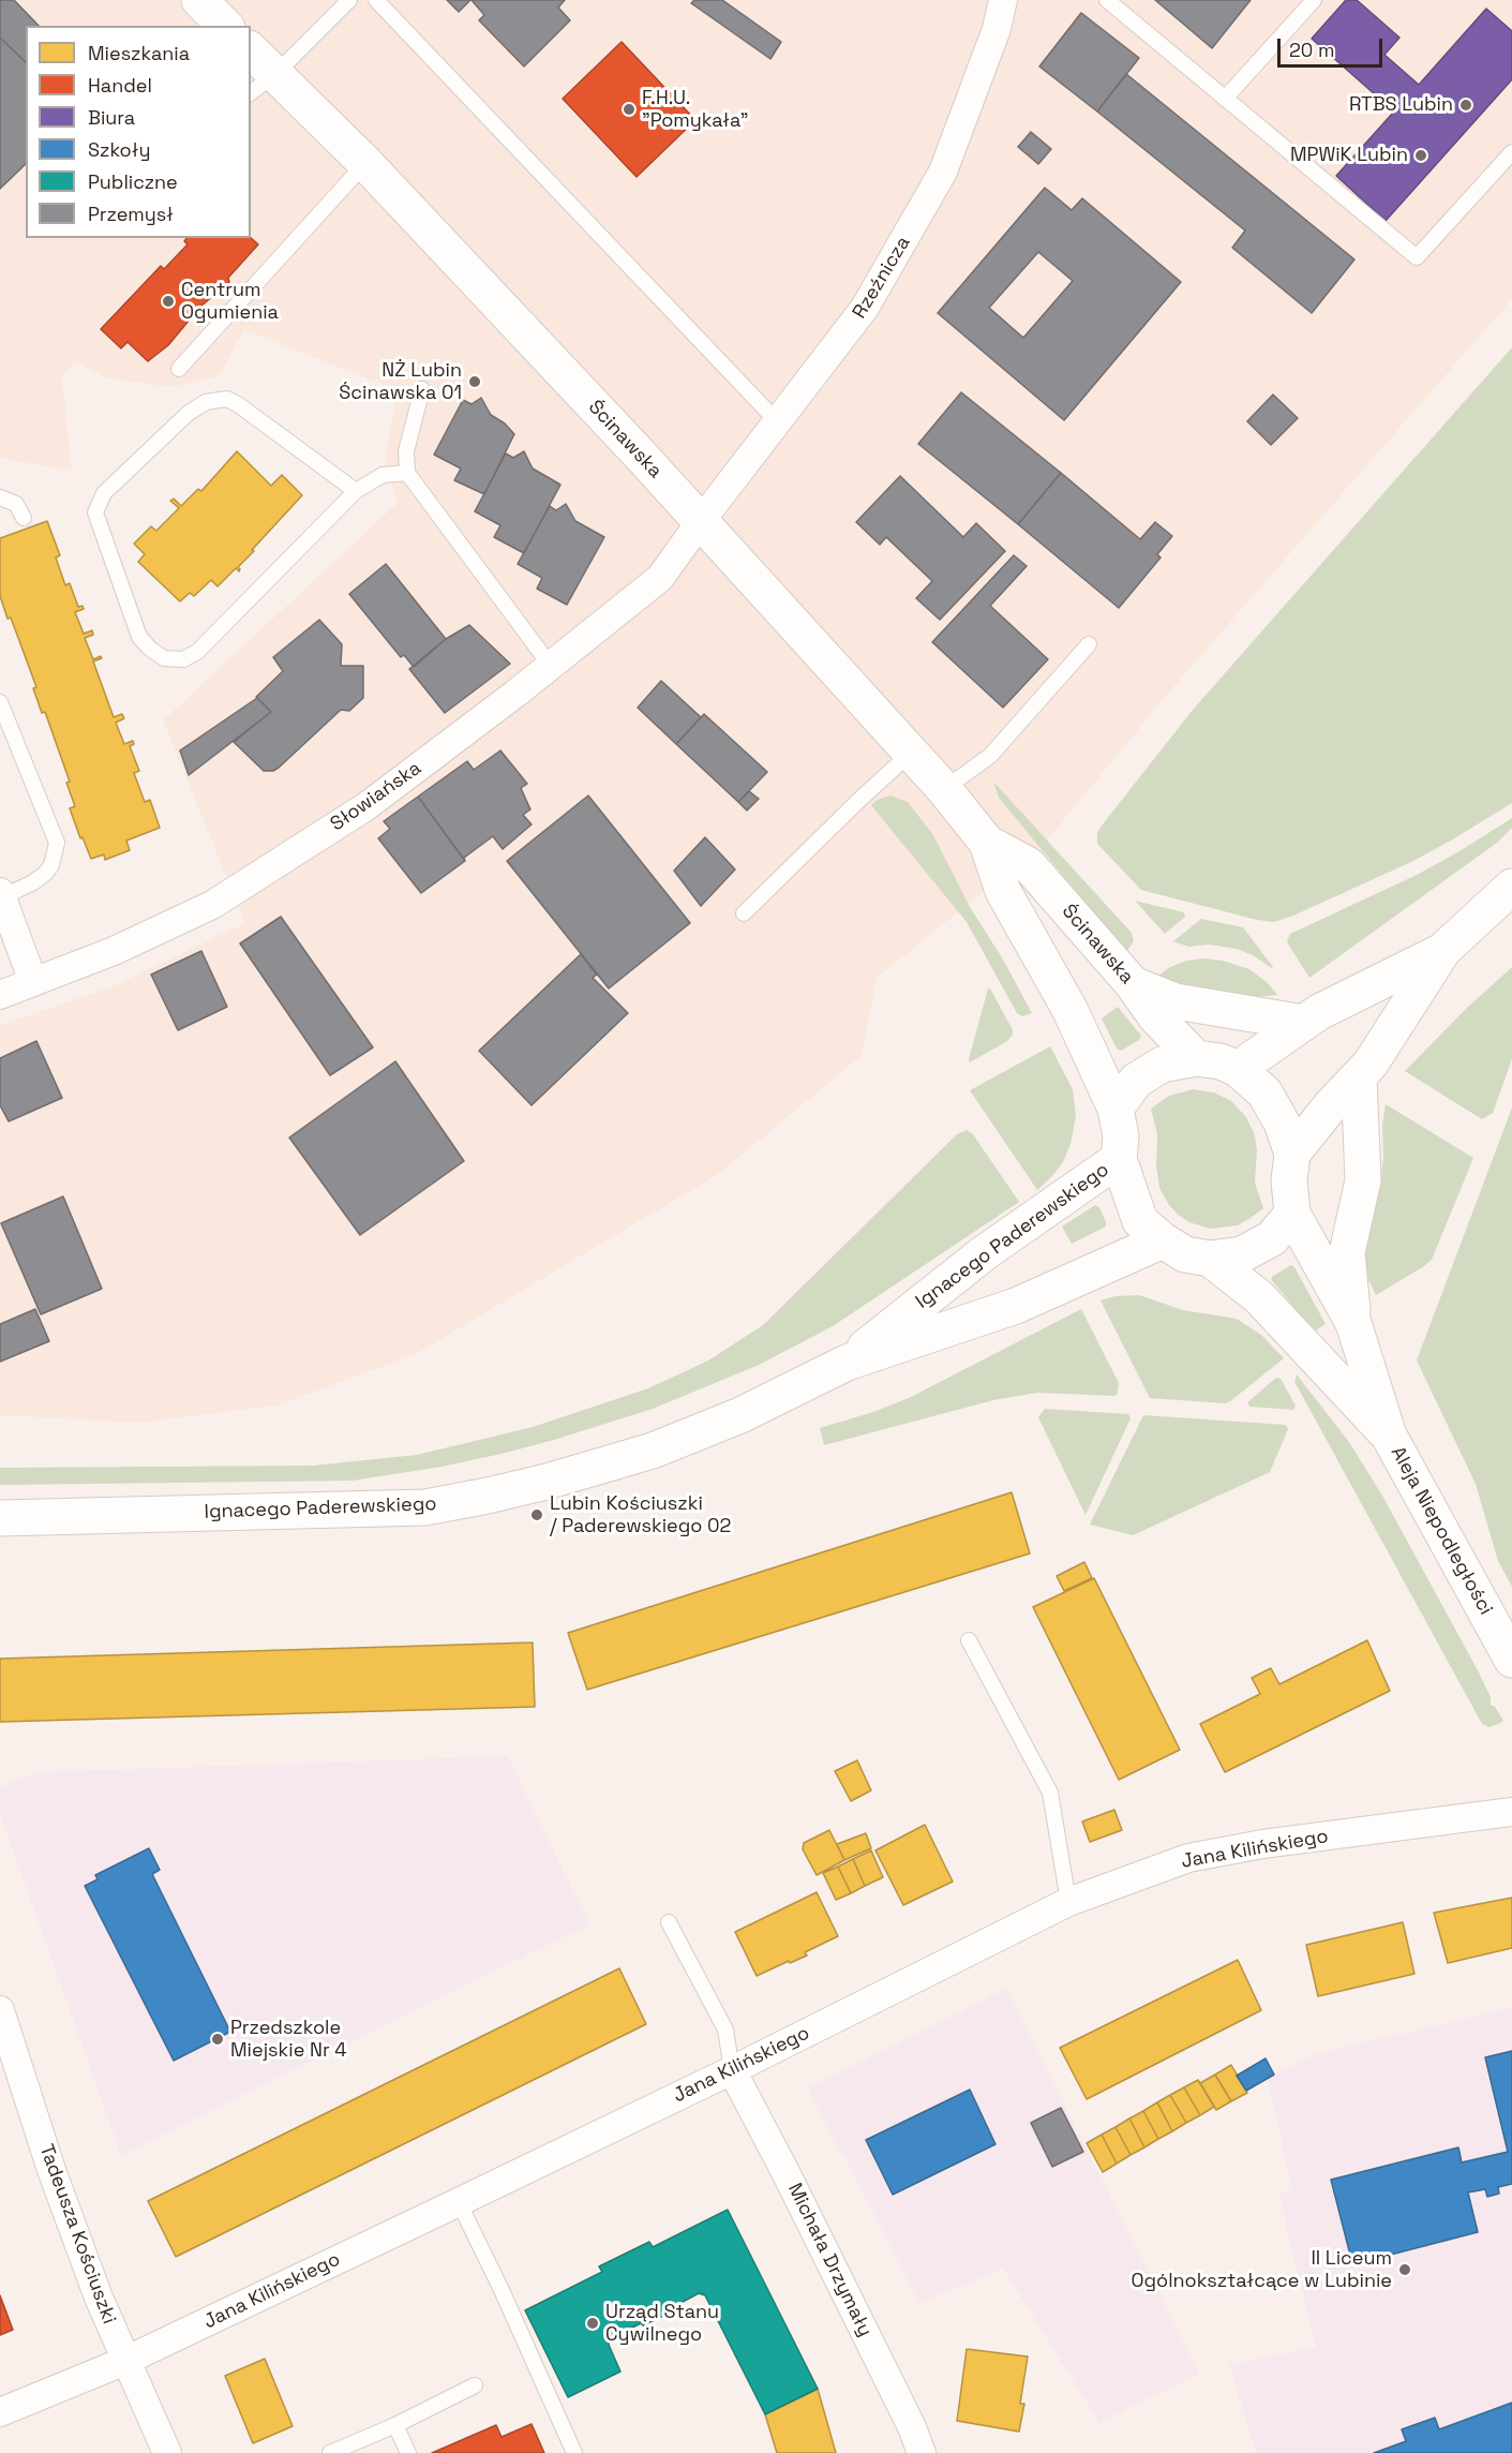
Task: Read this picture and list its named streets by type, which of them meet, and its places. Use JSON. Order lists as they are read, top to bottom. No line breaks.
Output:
{"streets":{"main road":["Ścinawska","Ignacego Paderewskiego","Aleja Niepodległości"],"street":["Rzeźnicza","Słowiańska","Jana Kilińskiego","Tadeusza Kościuszki","Michała Drzymały"]},"crossings":[["Rzeźnicza","Ścinawska"],["Rzeźnicza","Słowiańska"],["Ścinawska","Słowiańska"],["Ścinawska","Ignacego Paderewskiego"],["Ścinawska","Aleja Niepodległości"],["Ignacego Paderewskiego","Aleja Niepodległości"],["Jana Kilińskiego","Tadeusza Kościuszki"],["Jana Kilińskiego","Michała Drzymały"]],"places":["RTBS Lubin","F.H.U. \"Pomykała\"","MPWiK Lubin","Centrum Ogumienia","NŻ Lubin Ścinawska 01","Lubin Kościuszki / Paderewskiego 02","Przedszkole Miejskie Nr 4","II Liceum Ogólnokształcące w Lubinie","Urząd Stanu Cywilnego"],"legend":["Mieszkania","Handel","Biura","Szkoły","Publiczne","Przemysł"],"scale_bar":"20 m"}
